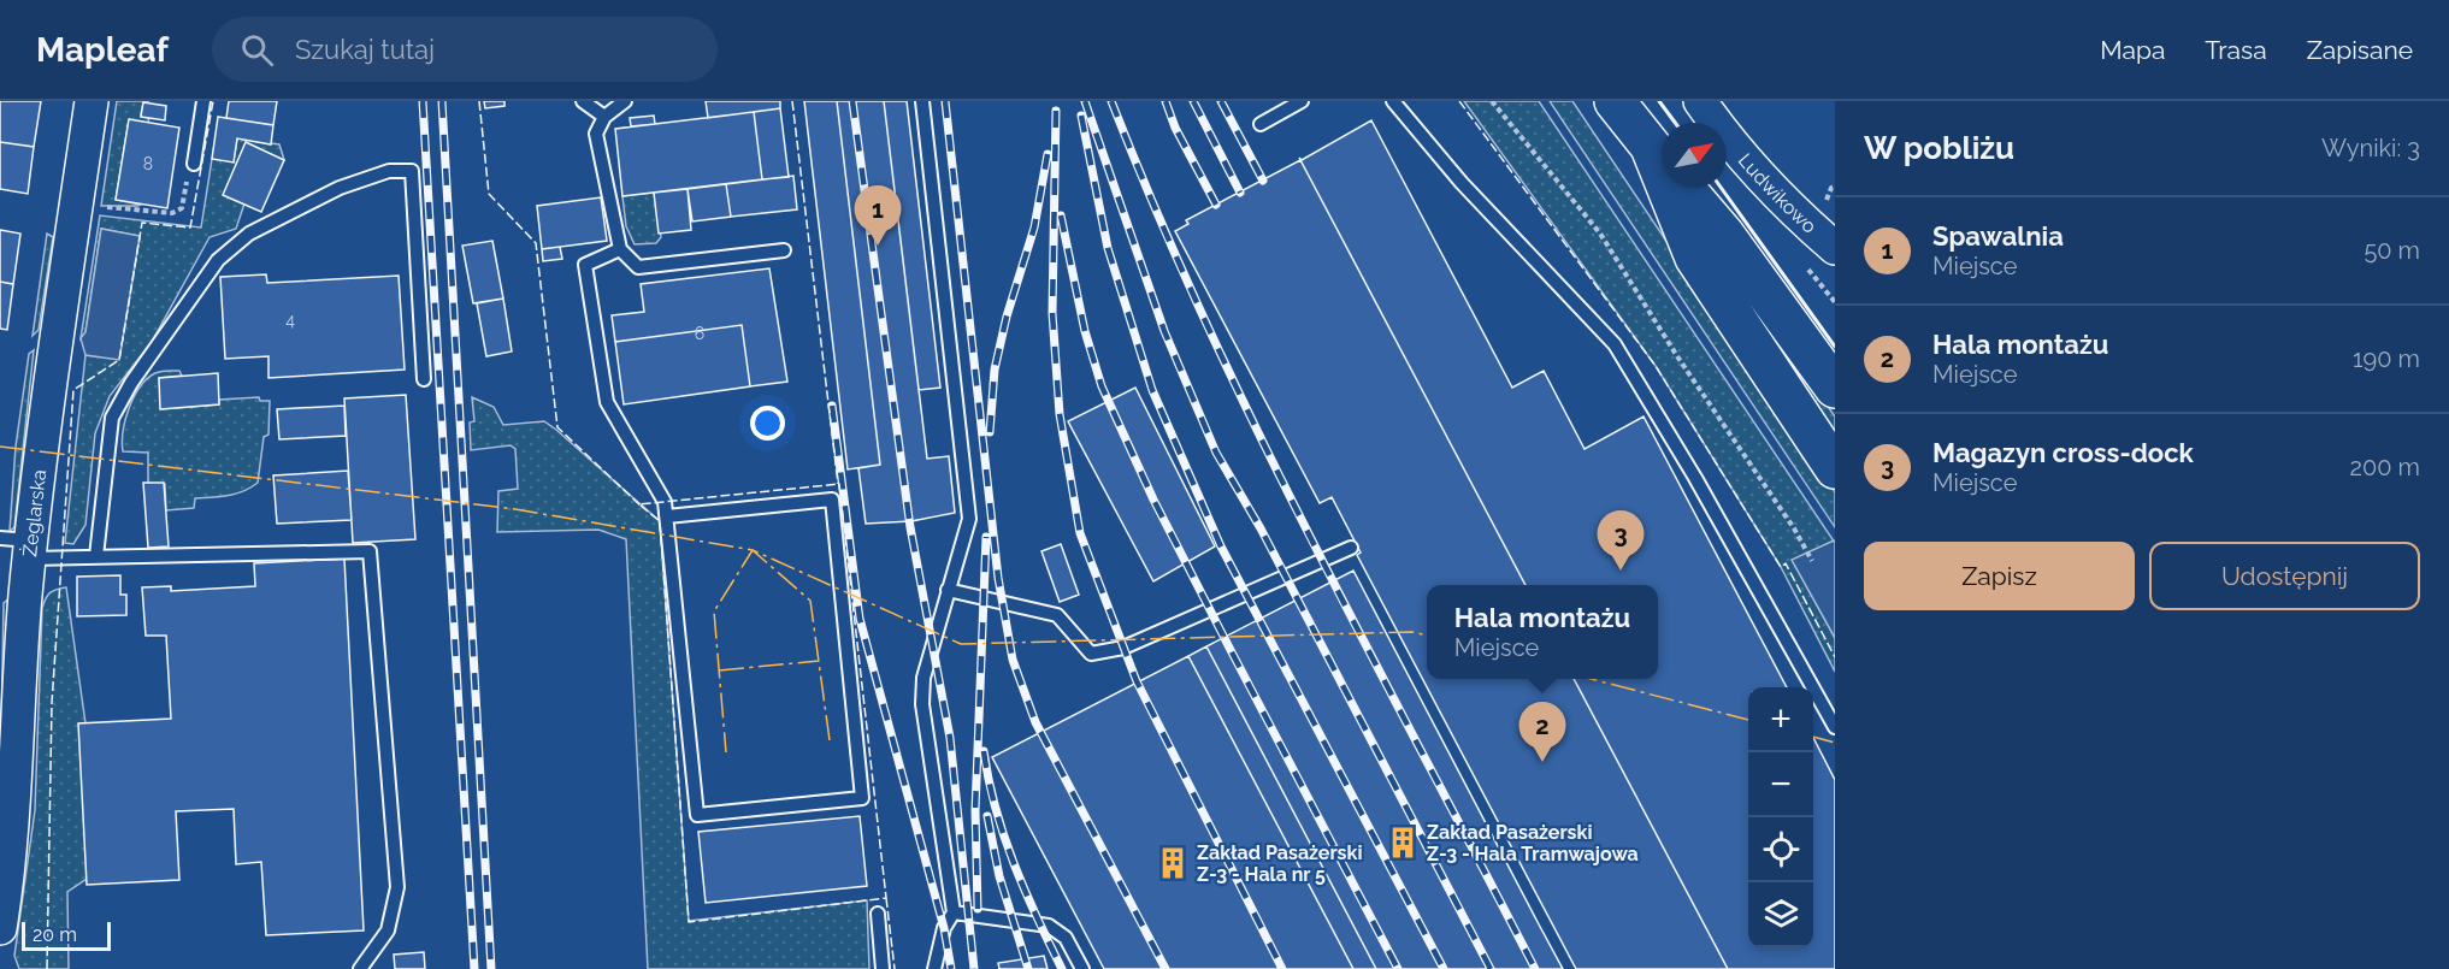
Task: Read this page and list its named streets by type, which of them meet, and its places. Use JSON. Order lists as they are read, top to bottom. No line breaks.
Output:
{"streets":{"street":["Ludwikowo","Żeglarska"]},"places":{"building":["Zakład Pasażerski Z-3 - Hala Tramwajowa","Zakład Pasażerski Z-3 - Hala nr 5"]},"house_numbers":["8","4","6"],"scale_bar":"20 m","north":"top right","page":{"header":"Mapleaf","search":"Szukaj tutaj","nav":["Mapa","Trasa","Zapisane"],"heading":["W pobliżu","Wyniki: 3"],"pins":["1","3","2"],"list":[{"mark":"1","name":"Spawalnia","note":"Miejsce","value":"50 m"},{"mark":"2","name":"Hala montażu","note":"Miejsce","value":"190 m"},{"mark":"3","name":"Magazyn cross-dock","note":"Miejsce","value":"200 m"}],"buttons":["Zapisz","Udostępnij"],"popup":["Hala montażu","Miejsce"],"map_buttons":["+","−"],"scale":"20 m"}}
